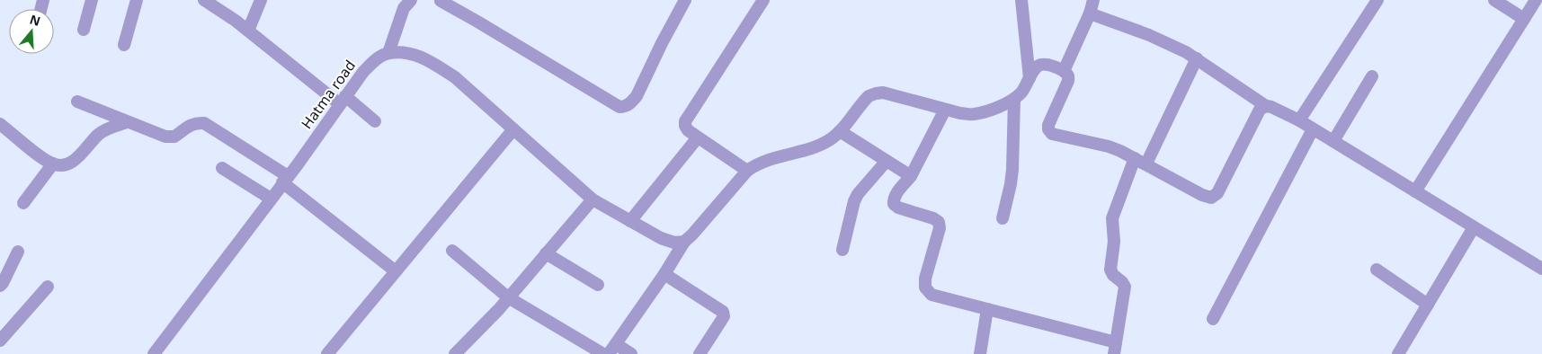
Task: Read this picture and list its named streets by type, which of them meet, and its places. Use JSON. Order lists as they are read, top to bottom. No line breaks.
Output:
{"streets":{"street":["Hatma road"]},"north":"top"}
